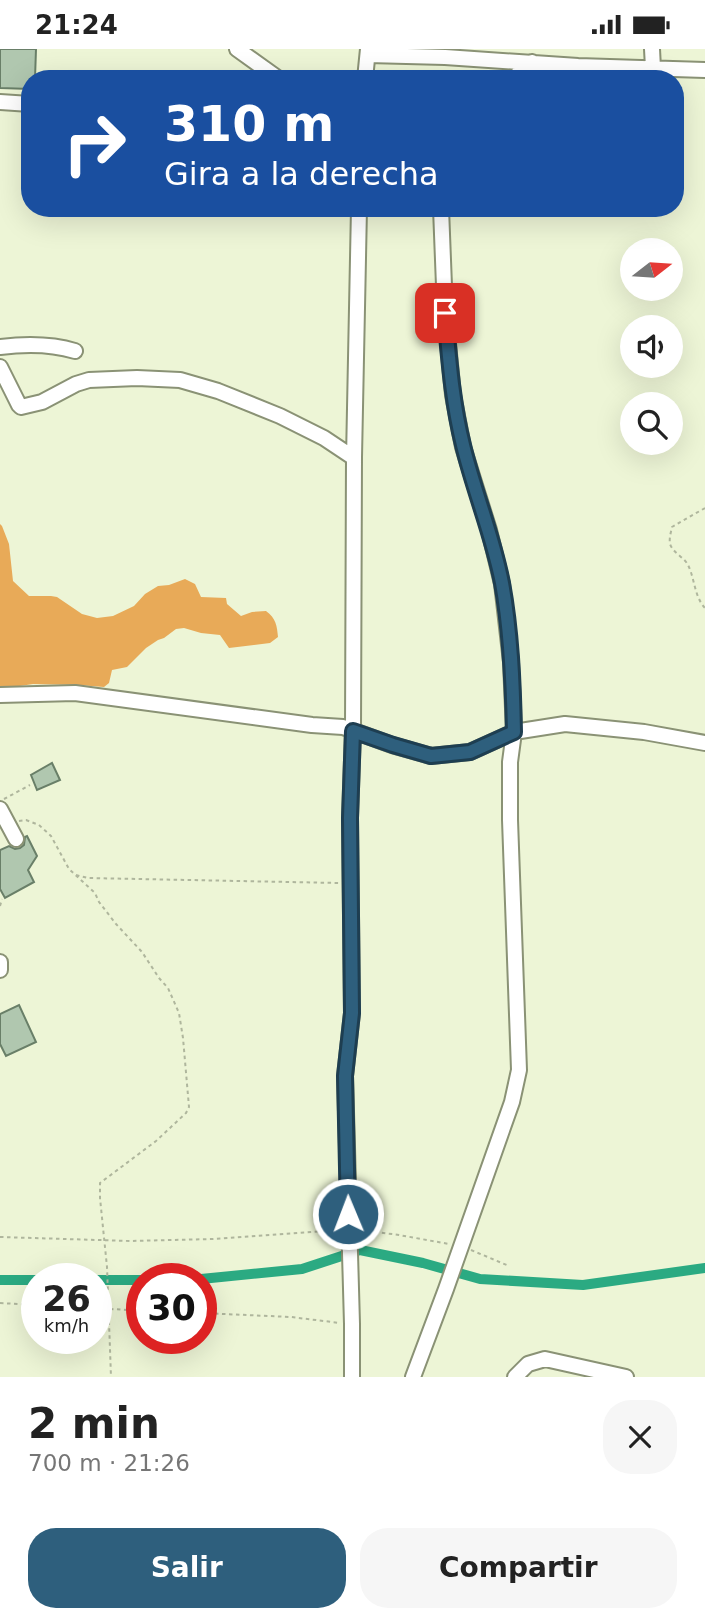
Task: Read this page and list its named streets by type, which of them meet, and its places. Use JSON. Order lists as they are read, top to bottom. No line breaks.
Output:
{"north":"right","page":{"status":"21:24","turn":["310 m","Gira a la derecha"],"speed":"26 km/h","limit":"30","heading":["2 min","700 m · 21:26"],"buttons":["Salir","Compartir"]}}
